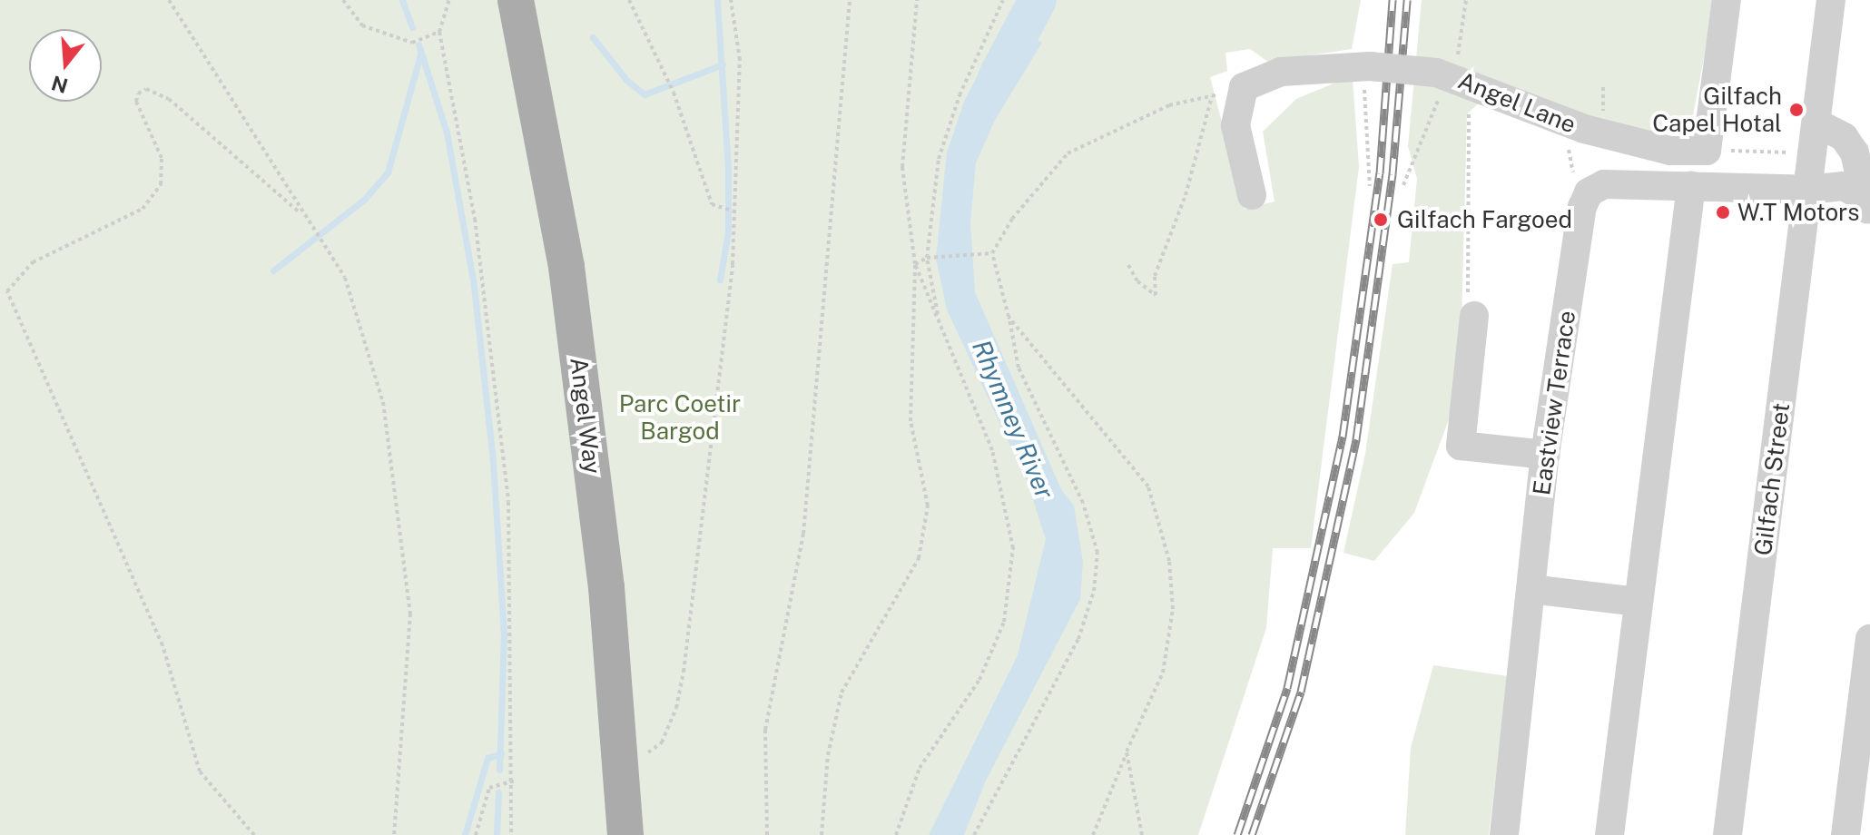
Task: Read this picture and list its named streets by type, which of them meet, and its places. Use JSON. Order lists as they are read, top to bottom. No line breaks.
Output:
{"streets":{"main road":["Angel Way"],"street":["Angel Lane","Eastview Terrace","Gilfach Street"]},"crossings":[["Eastview Terrace","Gilfach Street"]],"water":["Rhymney River"],"parks":["Parc Coetir Bargod"],"places":["Gilfach Capel Hotal","W.T Motors","Gilfach Fargoed"],"north":"bottom"}
